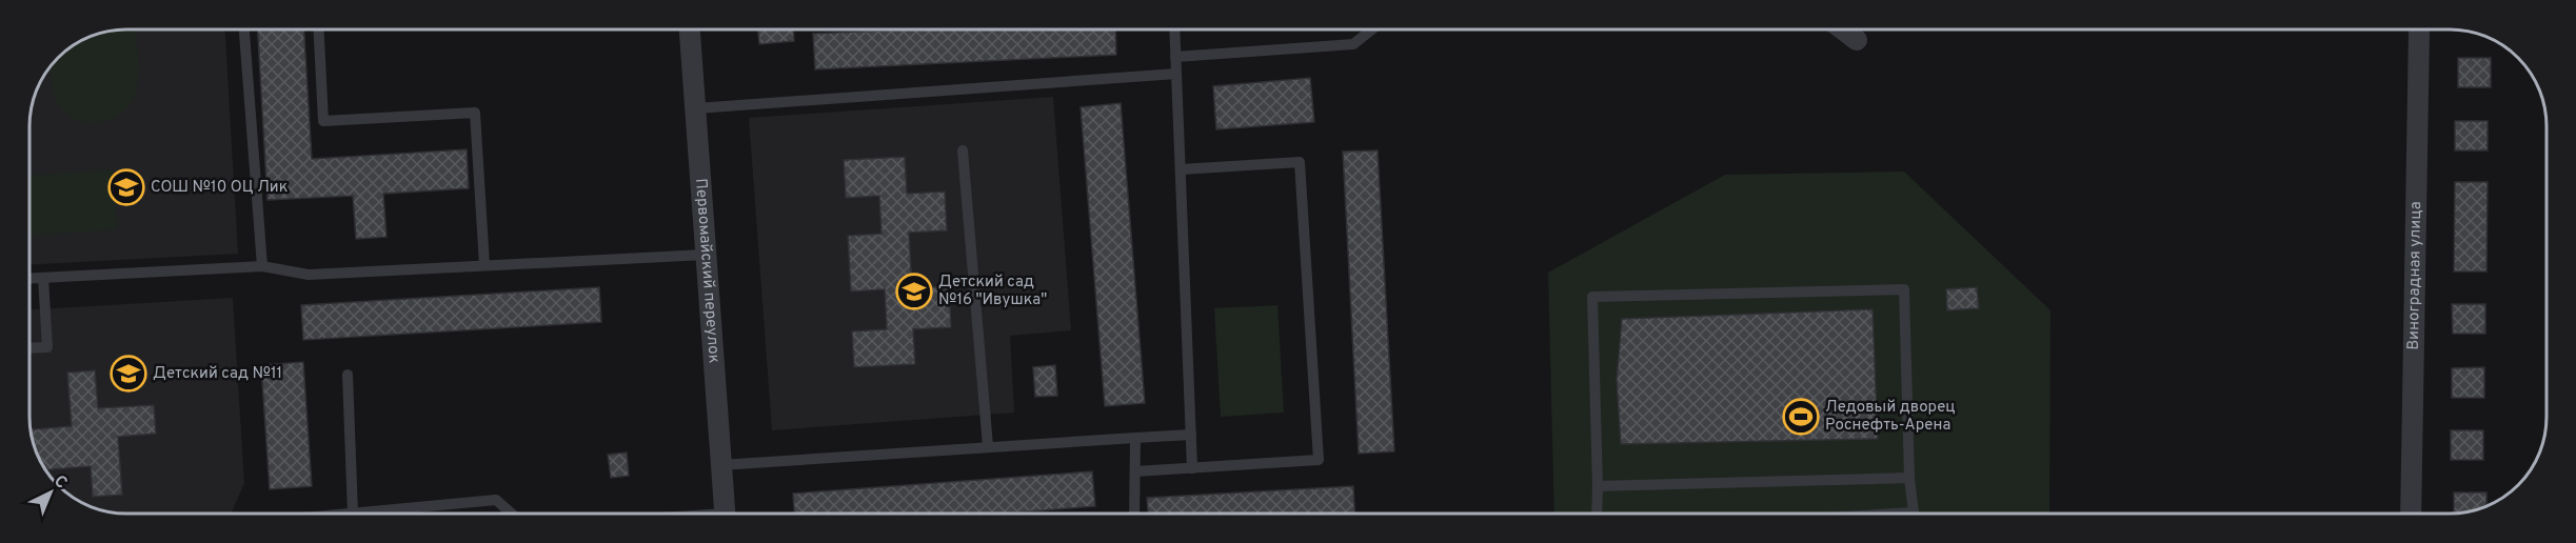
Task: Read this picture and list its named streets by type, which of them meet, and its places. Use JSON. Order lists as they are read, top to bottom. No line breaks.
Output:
{"streets":{"street":["Первомайский переулок","Виноградная улица"]},"places":{"school or university":["СОШ №10 ОЦ Лик","Детский сад №16 \"Ивушка\"","Детский сад №11"],"sports":["Ледовый дворец Роснефть-Арена"]},"north":"top right"}
